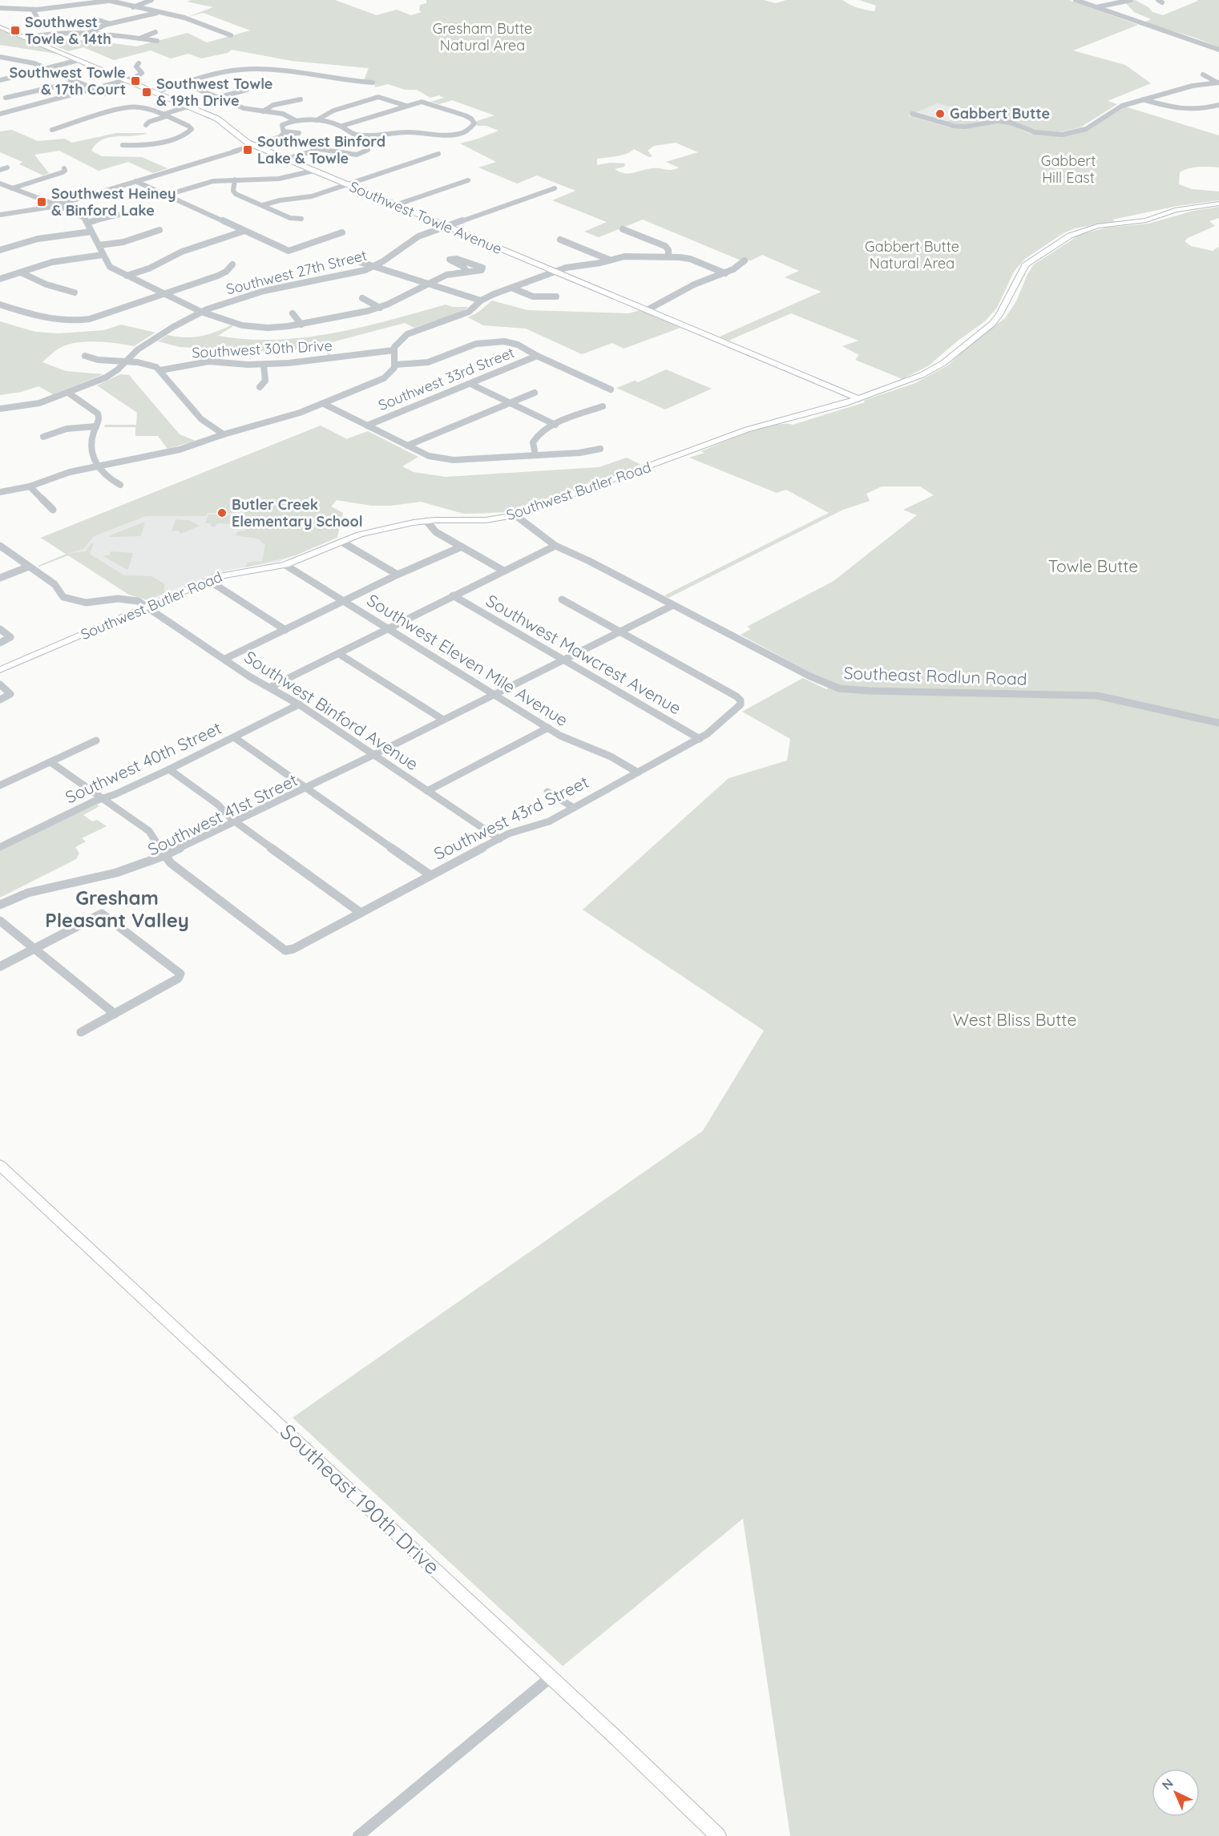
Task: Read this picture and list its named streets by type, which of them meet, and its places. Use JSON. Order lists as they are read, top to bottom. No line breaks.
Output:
{"streets":{"main road":["Southwest Towle Avenue","Southwest Butler Road","Southeast 190th Drive"],"street":["Southwest 27th Street","Southwest 30th Drive","Southwest 33rd Street","Southwest Mawcrest Avenue","Southwest Eleven Mile Avenue","Southeast Rodlun Road","Southwest Binford Avenue","Southwest 40th Street","Southwest 41st Street","Southwest 43rd Street"]},"crossings":[["Southwest Towle Avenue","Southwest 27th Street"],["Southwest Towle Avenue","Southwest Butler Road"],["Southwest Butler Road","Southwest Eleven Mile Avenue"],["Southwest Butler Road","Southeast Rodlun Road"],["Southwest Butler Road","Southwest Binford Avenue"],["Southwest Mawcrest Avenue","Southwest 41st Street"],["Southwest Mawcrest Avenue","Southwest 43rd Street"],["Southwest Eleven Mile Avenue","Southwest 41st Street"],["Southwest Eleven Mile Avenue","Southwest 43rd Street"],["Southeast Rodlun Road","Southwest 41st Street"],["Southwest Binford Avenue","Southwest 40th Street"],["Southwest Binford Avenue","Southwest 41st Street"],["Southwest Binford Avenue","Southwest 43rd Street"],["Southwest 41st Street","Southwest 43rd Street"]],"districts":["Gresham Pleasant Valley"],"parks":["Gresham Butte Natural Area","Gabbert Hill East","Gabbert Butte Natural Area","Towle Butte","West Bliss Butte"],"places":{"transit":["Southwest Towle & 14th","Southwest Towle & 17th Court","Southwest Towle & 19th Drive","Southwest Binford Lake & Towle","Southwest Heiney & Binford Lake"],"other":["Gabbert Butte","Butler Creek Elementary School"]},"north":"top left"}
